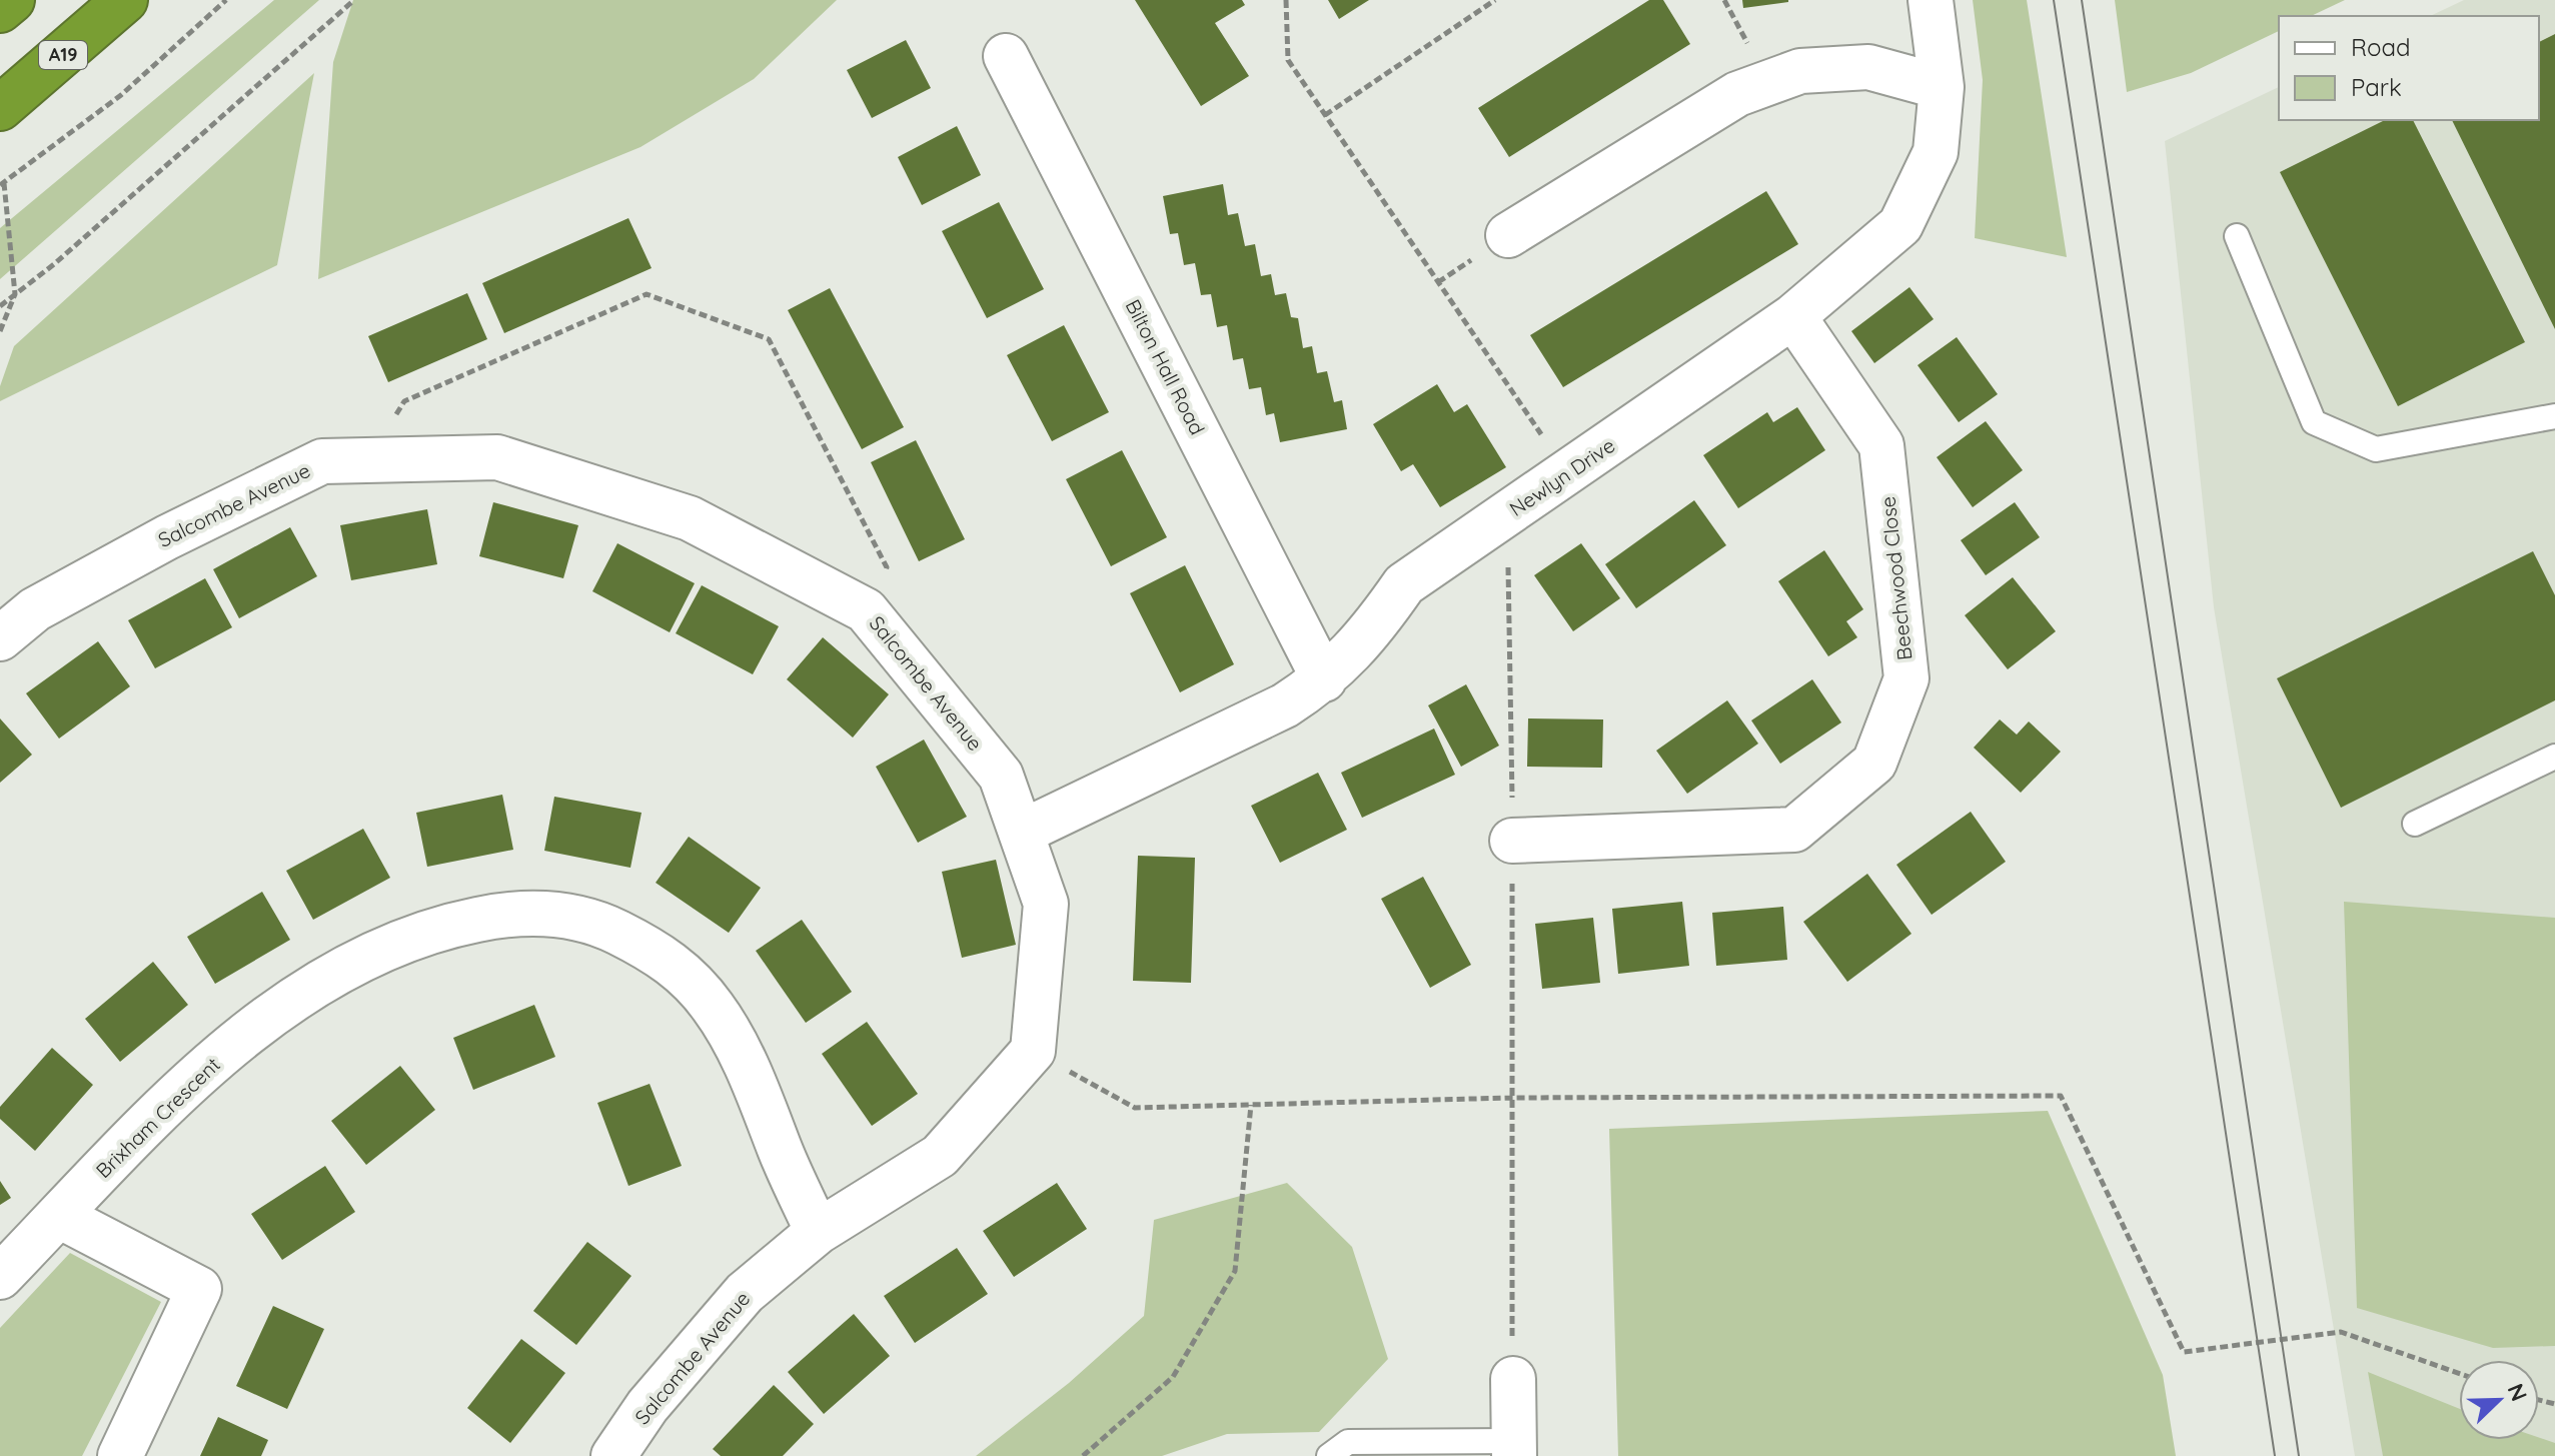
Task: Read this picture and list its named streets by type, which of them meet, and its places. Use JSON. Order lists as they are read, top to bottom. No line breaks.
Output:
{"streets":{"highway":["A19"],"street":["Bilton Hall Road","Newlyn Drive","Salcombe Avenue","Beechwood Close","Brixham Crescent"]},"crossings":[["Bilton Hall Road","Newlyn Drive"],["Newlyn Drive","Salcombe Avenue"],["Newlyn Drive","Beechwood Close"],["Salcombe Avenue","Brixham Crescent"]],"legend":["Road","Park"],"north":"top right"}
